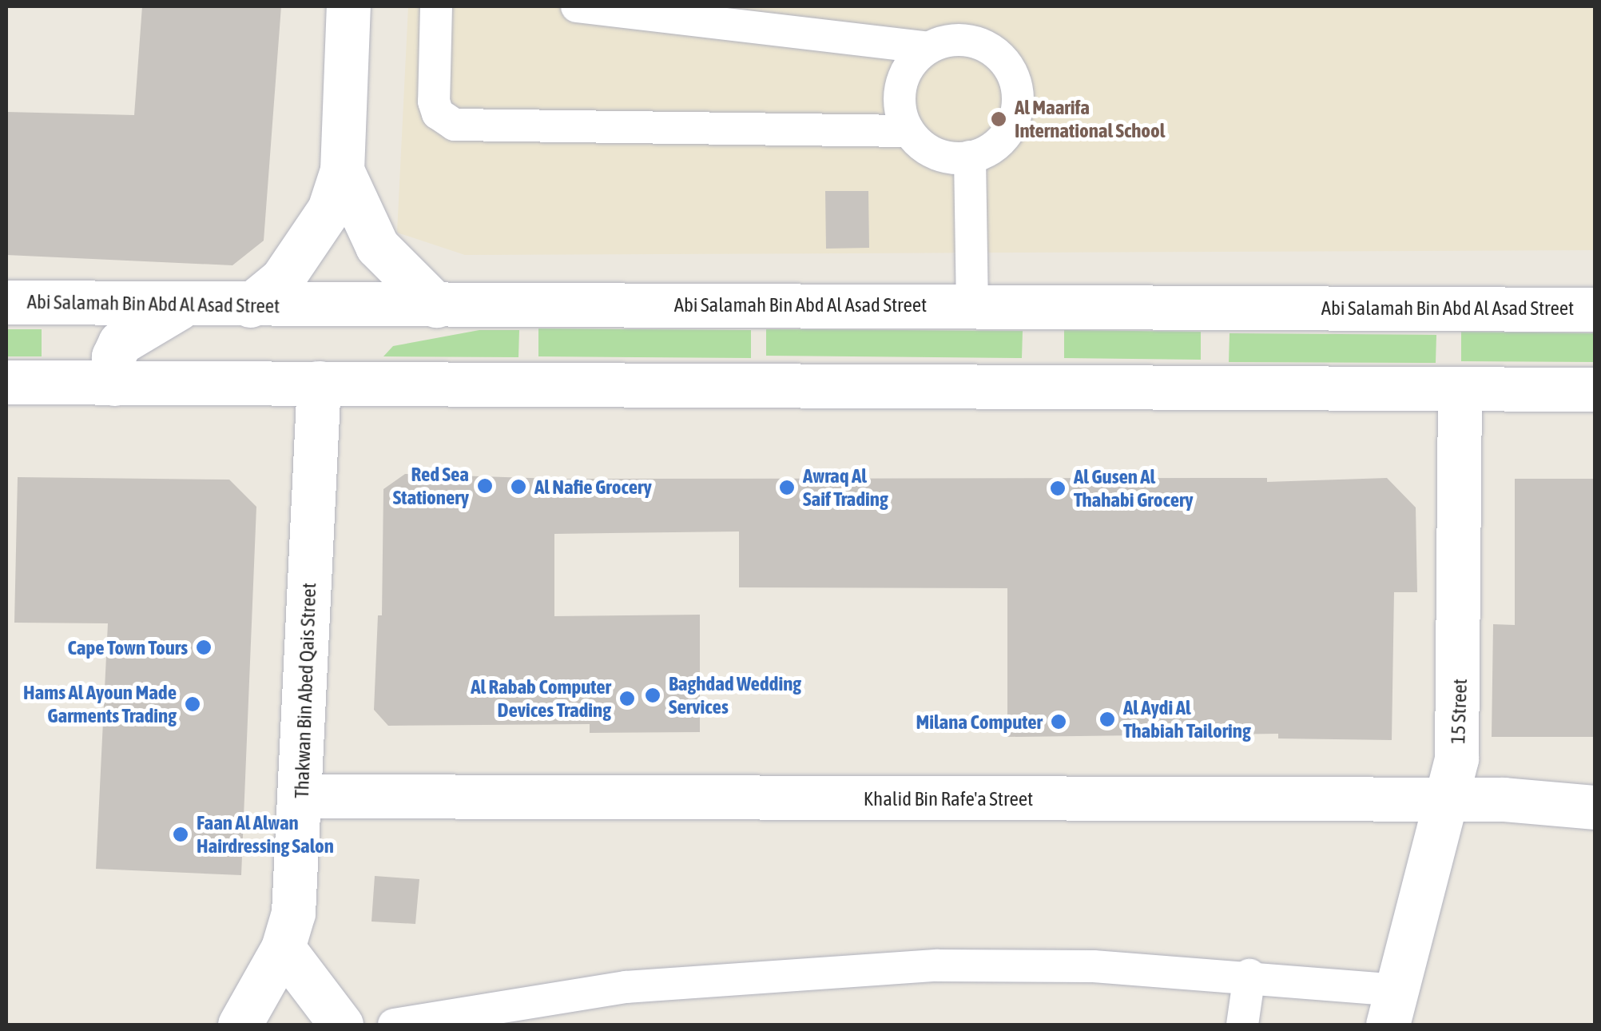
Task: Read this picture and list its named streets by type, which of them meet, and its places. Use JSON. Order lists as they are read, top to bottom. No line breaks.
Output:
{"streets":{"street":["Abi Salamah Bin Abd Al Asad Street","Thakwan Bin Abed Qais Street","15 Street","Khalid Bin Rafe'a Street"]},"crossings":[["Thakwan Bin Abed Qais Street","Khalid Bin Rafe'a Street"],["15 Street","Khalid Bin Rafe'a Street"]],"places":["Al Maarifa International School","Red Sea Stationery","Al Nafie Grocery","Awraq Al Saif Trading","Al Gusen Al Thahabi Grocery","Cape Town Tours","Baghdad Wedding Services","Al Rabab Computer Devices Trading","Hams Al Ayoun Made Garments Trading","Al Aydi Al Thabiah Tailoring","Milana Computer","Faan Al Alwan Hairdressing Salon"]}
